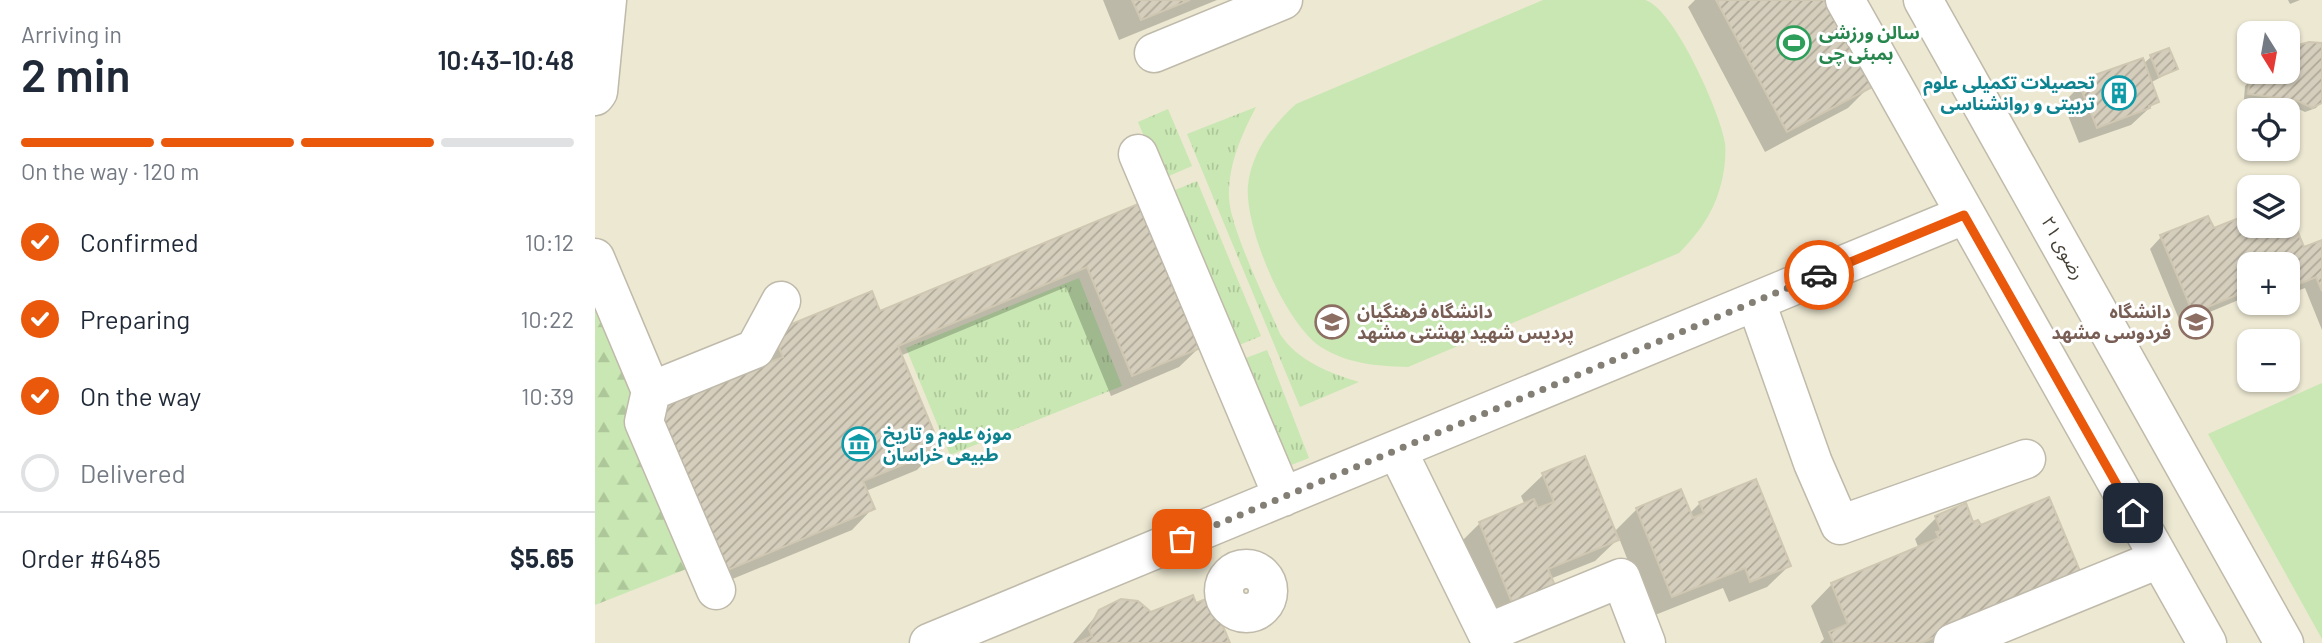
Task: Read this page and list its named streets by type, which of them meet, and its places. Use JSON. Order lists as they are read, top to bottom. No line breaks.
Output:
{"streets":{"street":["رضوی ۲۱"]},"places":{"sports":["سالن ورزشی بمبئی چی"],"building":["تحصیلات تکمیلی علوم تربیتی و روانشناسی"],"school or university":["دانشگاه فرهنگیان پردیس شهید بهشتی مشهد","دانشگاه فردوسی مشهد"],"museum":["موزه علوم و تاریخ طبیعی خراسان"]},"north":"bottom","page":{"heading":["2 min","Arriving in","10:43–10:48"],"panel":["Order #6485","$5.65"],"map_buttons":["+","−"],"bar":"On the way · 120 m","list":[["Confirmed","10:12"],["Preparing","10:22"],["On the way","10:39"],"Delivered"]}}
